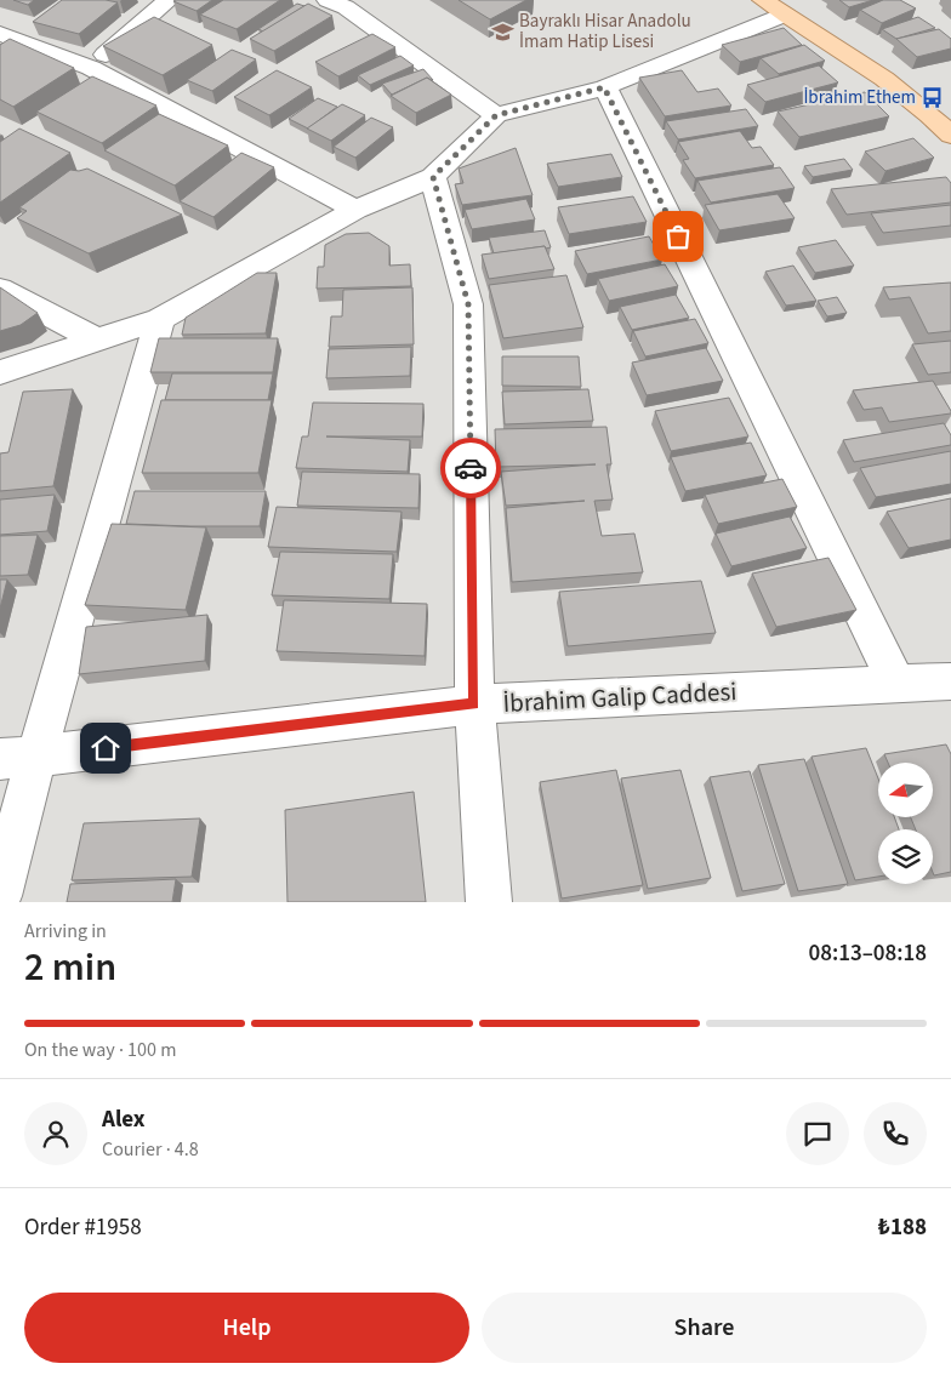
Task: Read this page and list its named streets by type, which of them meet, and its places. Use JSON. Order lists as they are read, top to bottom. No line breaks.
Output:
{"streets":{"street":["İbrahim Galip Caddesi"]},"places":{"school or university":["Bayraklı Hisar Anadolu İmam Hatip Lisesi"],"bus stop":["İbrahim Ethem"]},"north":"left","page":{"heading":["2 min","Arriving in","08:13–08:18"],"panel":["Alex","Courier · 4.8","Order #1958","₺188"],"bar":"On the way · 100 m","buttons":["Help","Share"]}}
